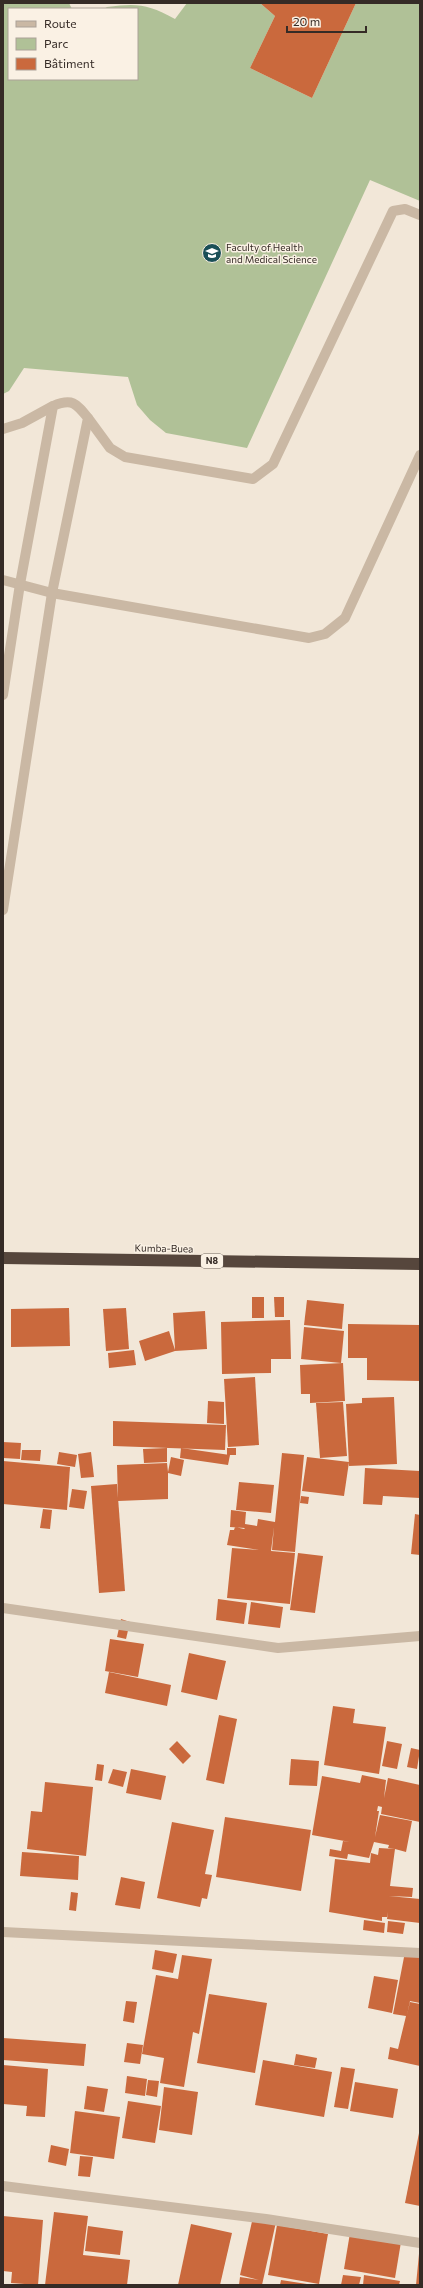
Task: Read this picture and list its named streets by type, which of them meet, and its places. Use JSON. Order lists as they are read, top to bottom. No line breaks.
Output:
{"streets":{"highway":["Kumba-Buea","N8"]},"places":{"school or university":["Faculty of Health and Medical Science"]},"legend":["Route","Parc","Bâtiment"],"scale_bar":"20 m"}
